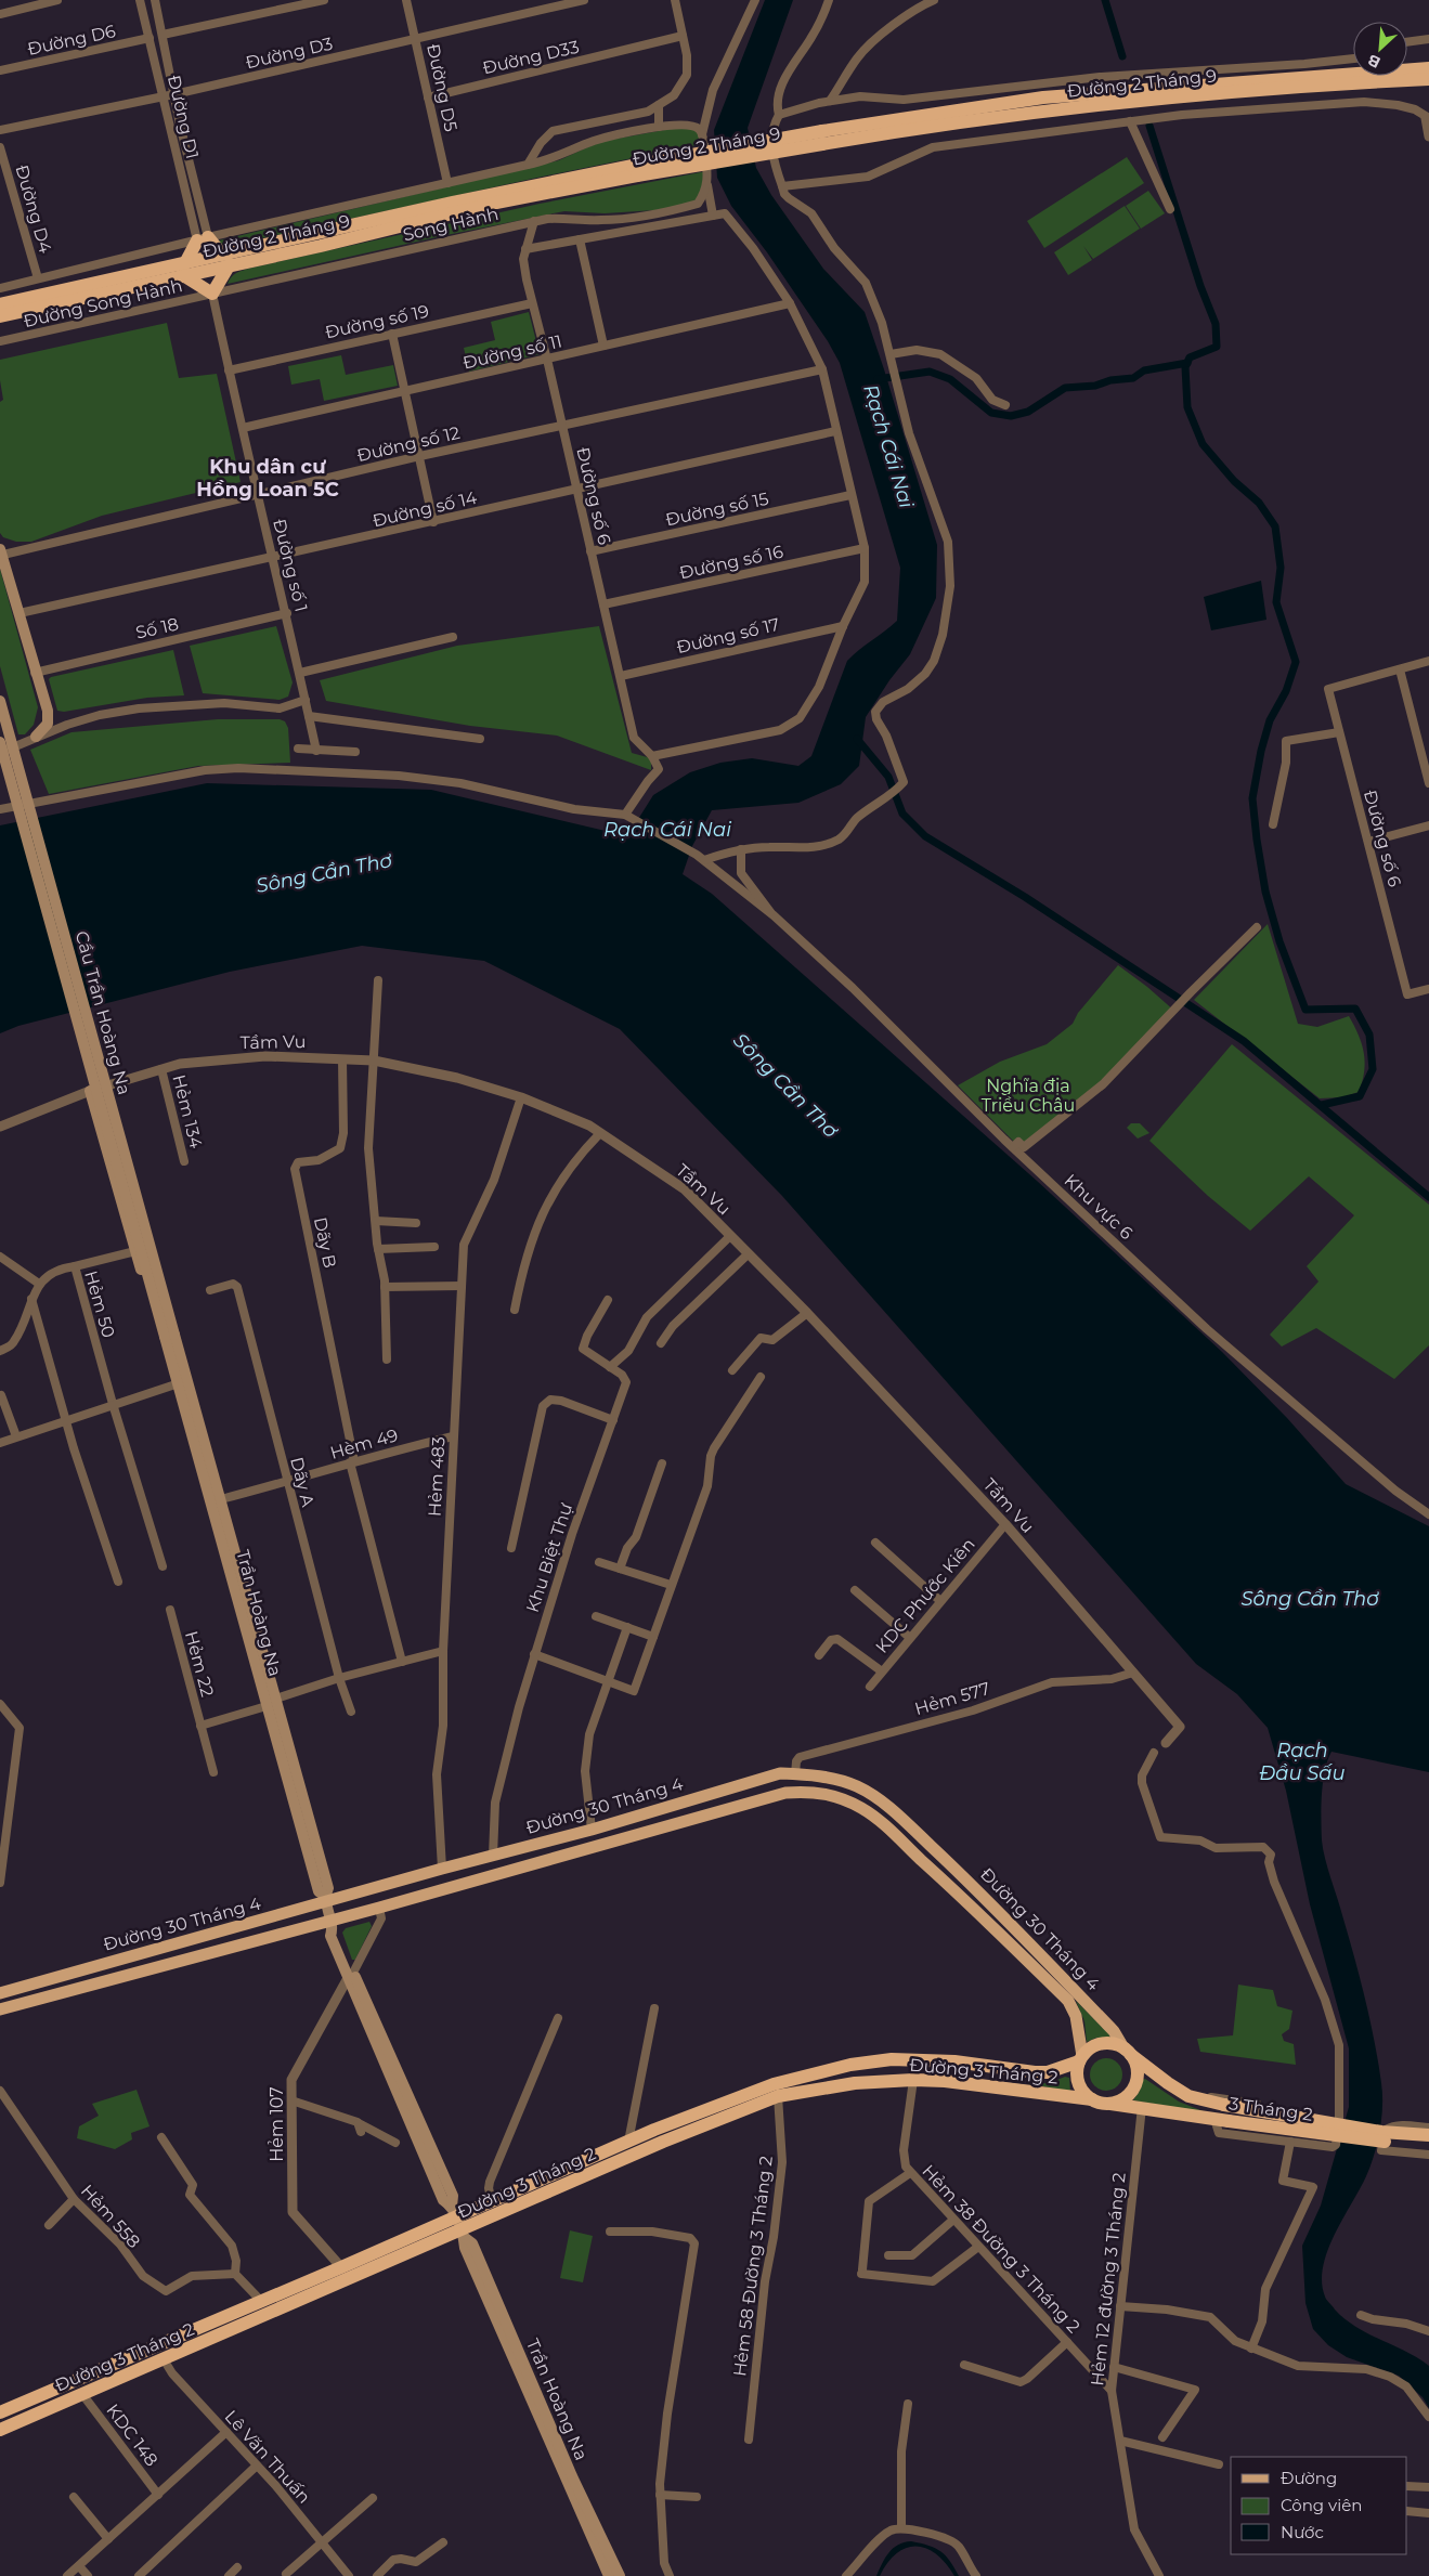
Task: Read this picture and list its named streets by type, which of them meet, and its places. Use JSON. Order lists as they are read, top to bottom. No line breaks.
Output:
{"streets":{"highway":["Đường 2 Tháng 9","Đường 3 Tháng 2","3 Tháng 2"],"main road":["Cầu Trần Hoàng Na","Trần Hoàng Na","Đường 30 Tháng 4"],"street":["Đường D6","Đường D3","Đường D33","Đường D5","Đường D1","Đường D4","Song Hành","Đường Song Hành","Đường số 19","Đường số 11","Đường số 12","Đường số 6","Đường số 14","Đường số 15","Đường số 16","Đường số 1","Số 18","Đường số 17","Tầm Vu","Hẻm 134","Khu vực 6","Dãy B","Hẻm 50","Hèm 49","Hẻm 483","Dãy A","Khu Biệt Thự","KDC Phước Kiên","Hẻm 22","Hẻm 577","Hẻm 107","Hẻm 558","Hẻm 38 Đường 3 Tháng 2","Hẻm 58 Đường 3 Tháng 2","Hẻm 12 đường 3 Tháng 2","KDC 148","Lê Văn Thuấn"]},"crossings":[["Đường D6","Đường D1"],["Đường D3","Đường D5"],["Đường D3","Đường D1"],["Đường D33","Đường D5"],["Song Hành","Đường Song Hành"],["Song Hành","Đường số 6"],["Song Hành","Đường số 1"],["Đường Song Hành","Đường số 1"],["Đường số 19","Đường số 6"],["Đường số 19","Đường số 1"],["Đường số 11","Đường số 6"],["Đường số 11","Đường số 1"],["Đường số 12","Đường số 6"],["Đường số 12","Đường số 1"],["Đường số 6","Đường số 14"],["Đường số 6","Đường số 15"],["Đường số 6","Đường số 16"],["Đường số 6","Đường số 17"],["Đường số 6","Khu vực 6"],["Đường số 14","Đường số 1"],["Đường số 1","Số 18"],["Cầu Trần Hoàng Na","Trần Hoàng Na"],["Tầm Vu","Hẻm 134"],["Tầm Vu","Dãy B"],["Tầm Vu","Hẻm 483"],["Tầm Vu","KDC Phước Kiên"],["Tầm Vu","Hẻm 577"],["Dãy B","Hèm 49"],["Hèm 49","Hẻm 483"],["Hèm 49","Dãy A"],["Hèm 49","Trần Hoàng Na"],["Hẻm 483","Đường 30 Tháng 4"],["Khu Biệt Thự","Đường 30 Tháng 4"],["Trần Hoàng Na","Hẻm 22"],["Trần Hoàng Na","Đường 30 Tháng 4"],["Trần Hoàng Na","Đường 3 Tháng 2"],["Trần Hoàng Na","Hẻm 107"],["Hẻm 577","Đường 30 Tháng 4"],["Đường 30 Tháng 4","Đường 3 Tháng 2"],["Đường 30 Tháng 4","3 Tháng 2"],["Đường 30 Tháng 4","Hẻm 107"],["Đường 3 Tháng 2","3 Tháng 2"],["Đường 3 Tháng 2","Hẻm 107"],["Đường 3 Tháng 2","Hẻm 38 Đường 3 Tháng 2"],["Đường 3 Tháng 2","Hẻm 58 Đường 3 Tháng 2"],["Đường 3 Tháng 2","KDC 148"],["Đường 3 Tháng 2","Lê Văn Thuấn"],["3 Tháng 2","Hẻm 12 đường 3 Tháng 2"],["Hẻm 38 Đường 3 Tháng 2","Hẻm 12 đường 3 Tháng 2"]],"districts":["Khu dân cư Hồng Loan 5C"],"water":["Rạch Cái Nai","Sông Cần Thơ","Rạch Đầu Sấu"],"parks":["Nghĩa địa Triều Châu"],"legend":["Đường","Công viên","Nước"],"north":"bottom left"}
